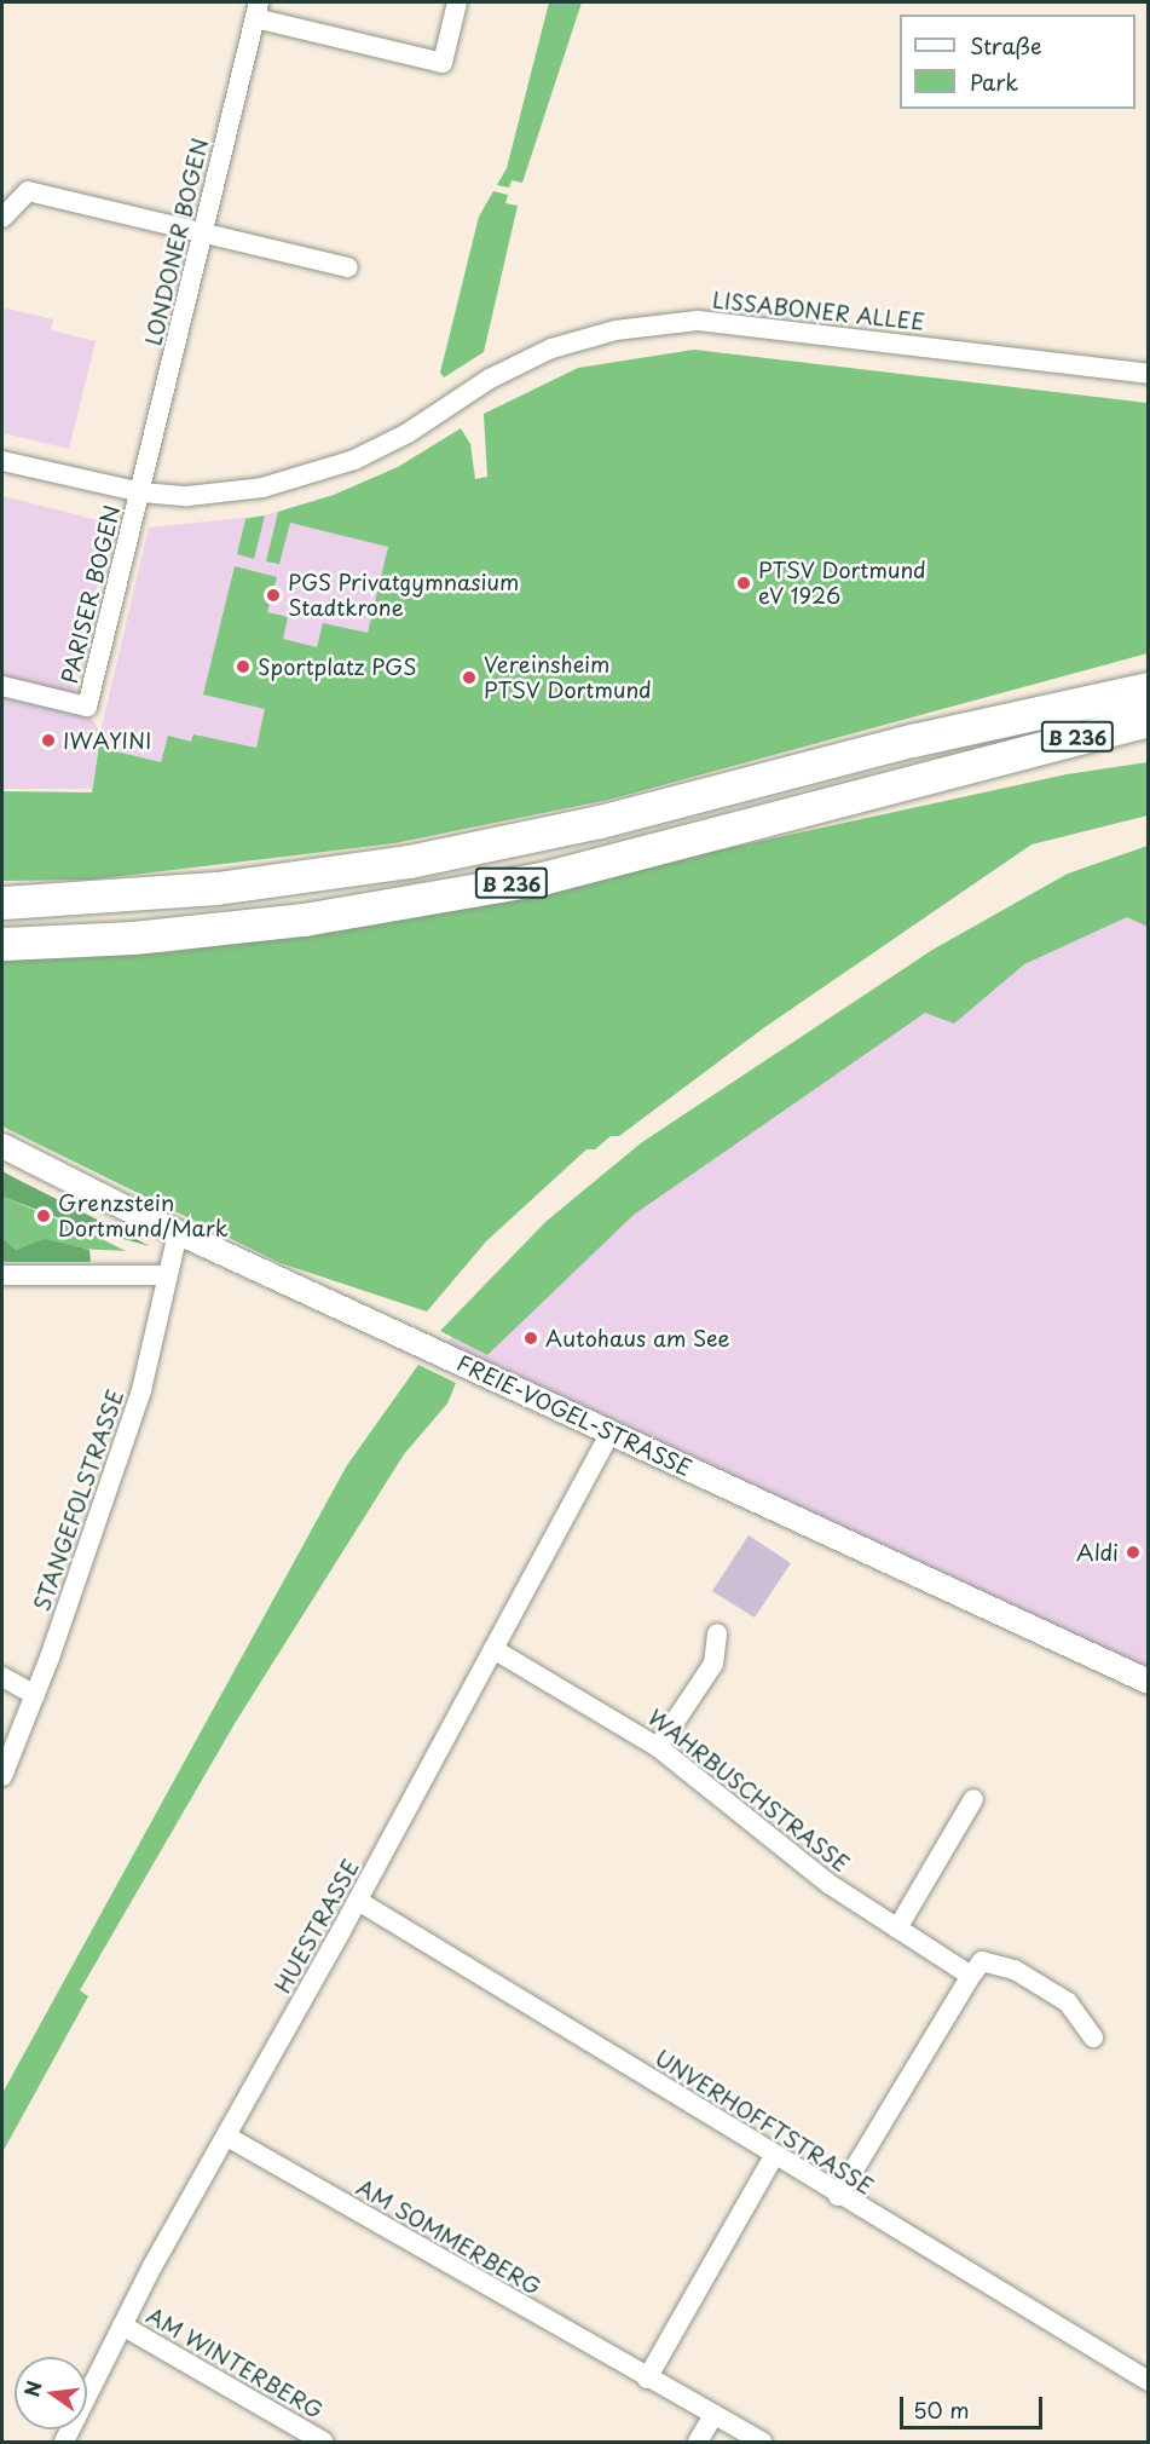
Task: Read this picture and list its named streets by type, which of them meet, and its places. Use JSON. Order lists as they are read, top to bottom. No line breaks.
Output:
{"streets":{"highway":["B 236"],"street":["LONDONER BOGEN","LISSABONER ALLEE","PARISER BOGEN","FREIE-VOGEL-STRASSE","STANGEFOLSTRASSE","WAHRBUSCHSTRASSE","HUESTRASSE","UNVERHOFFTSTRASSE","AM SOMMERBERG","AM WINTERBERG"]},"crossings":[["LONDONER BOGEN","LISSABONER ALLEE"],["LONDONER BOGEN","PARISER BOGEN"],["LISSABONER ALLEE","PARISER BOGEN"],["FREIE-VOGEL-STRASSE","STANGEFOLSTRASSE"],["FREIE-VOGEL-STRASSE","HUESTRASSE"],["WAHRBUSCHSTRASSE","HUESTRASSE"],["HUESTRASSE","UNVERHOFFTSTRASSE"],["HUESTRASSE","AM SOMMERBERG"],["HUESTRASSE","AM WINTERBERG"]],"places":["PTSV Dortmund eV 1926","PGS Privatgymnasium Stadtkrone","Sportplatz PGS","Vereinsheim PTSV Dortmund","IWAYINI","Grenzstein Dortmund/Mark","Autohaus am See","Aldi"],"legend":["Straße","Park"],"scale_bar":"50 m","north":"left"}
